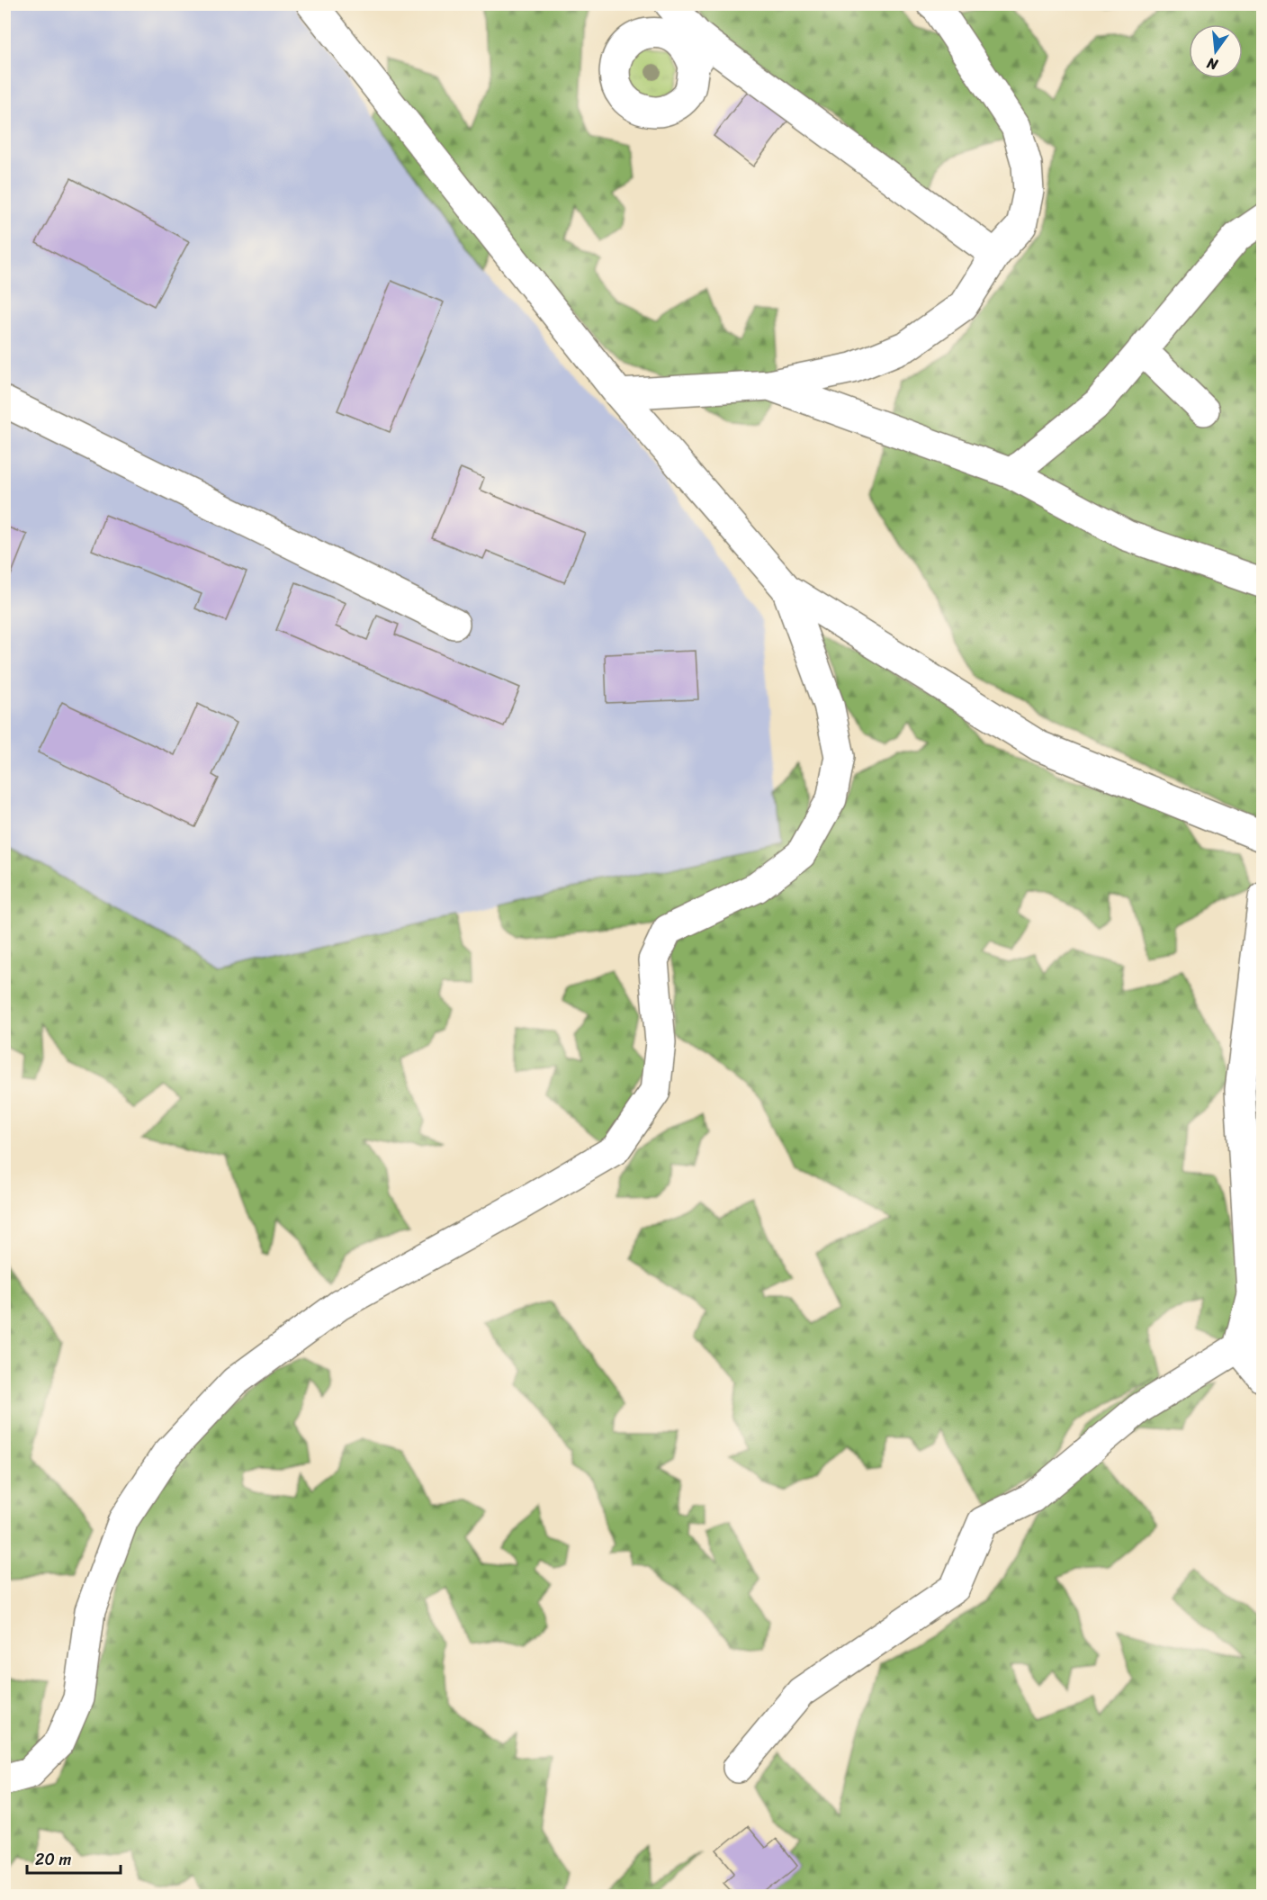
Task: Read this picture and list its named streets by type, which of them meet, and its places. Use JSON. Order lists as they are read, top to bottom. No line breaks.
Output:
{"scale_bar":"20 m","north":"bottom"}
